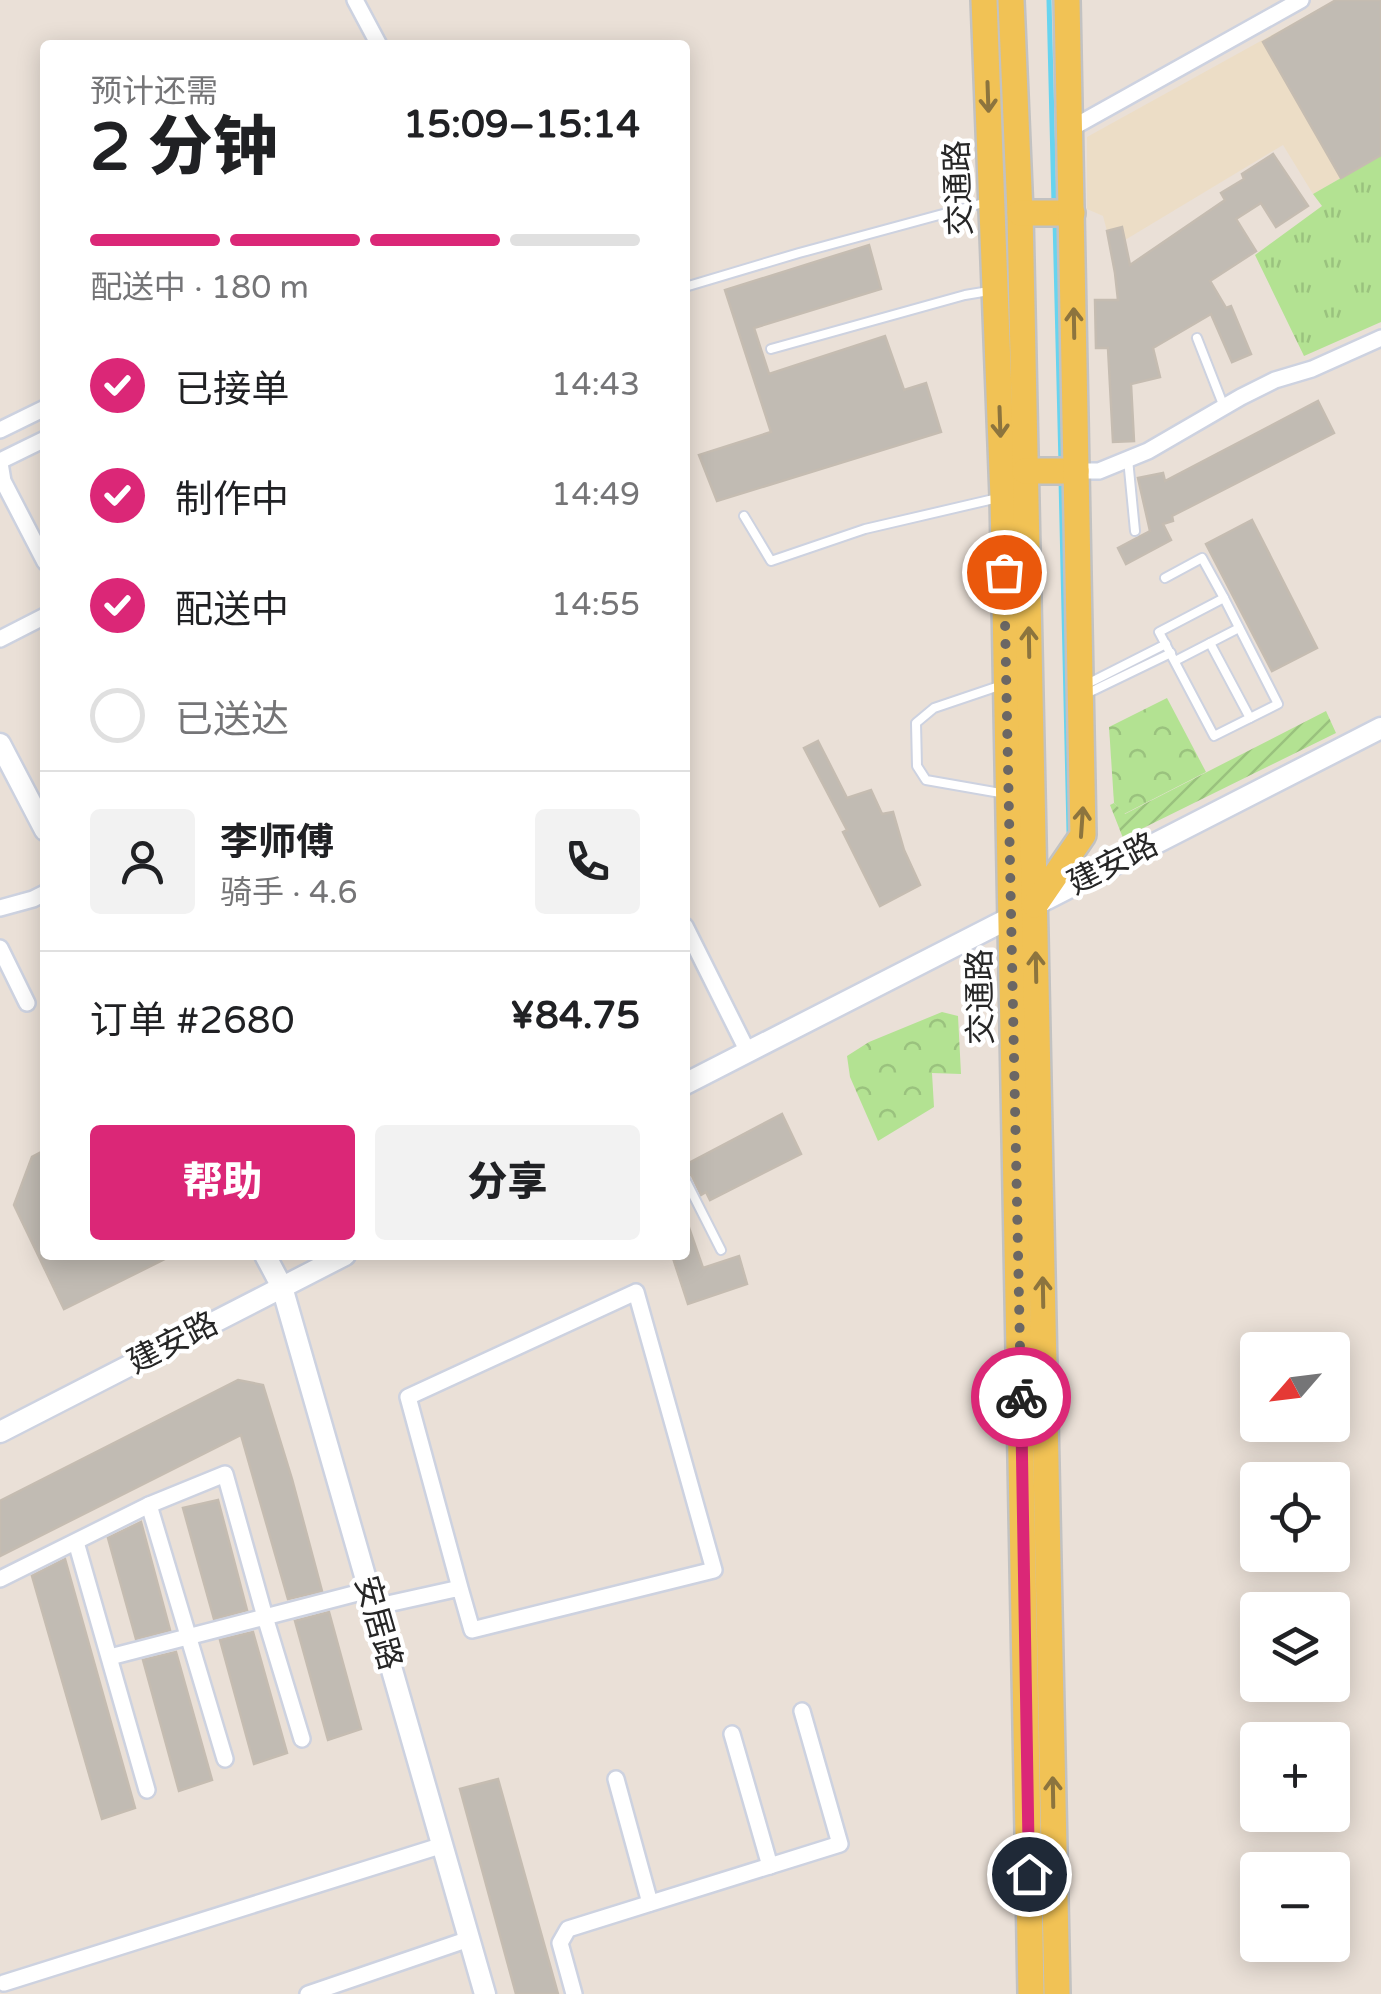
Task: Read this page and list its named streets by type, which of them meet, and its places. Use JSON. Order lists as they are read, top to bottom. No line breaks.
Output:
{"streets":{"main road":["交通路"],"street":["建安路","安居路"]},"crossings":[["交通路","建安路"],["建安路","安居路"]],"north":"bottom left","page":{"heading":["2 分钟","预计还需","15:09–15:14"],"panel":["李师傅","骑手 · 4.6","订单 #2680","¥84.75"],"bar":"配送中 · 180 m","list":[["已接单","14:43"],["制作中","14:49"],["配送中","14:55"],"已送达"],"buttons":["帮助","分享"],"map_buttons":["+","−"]}}
